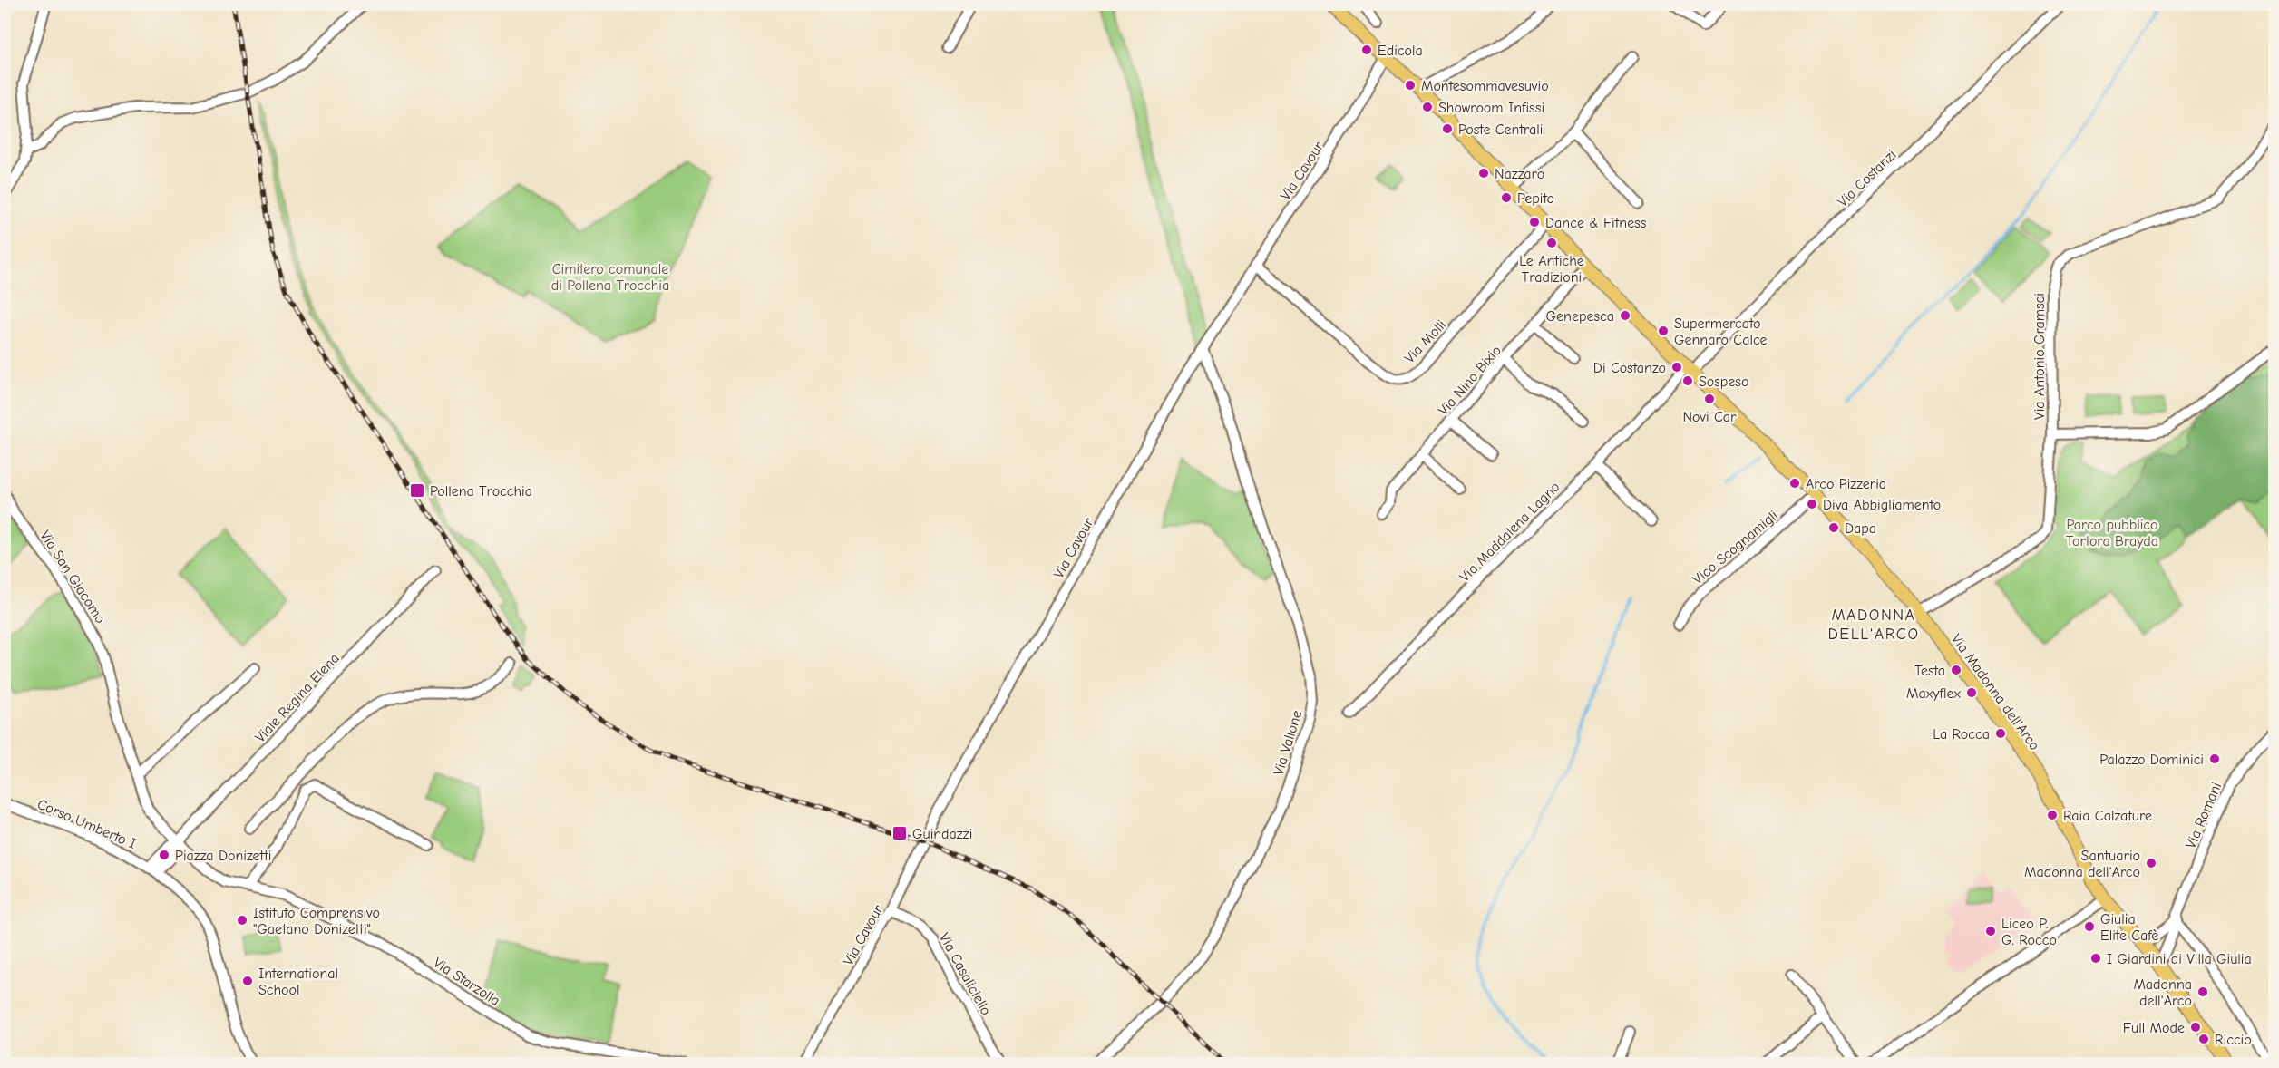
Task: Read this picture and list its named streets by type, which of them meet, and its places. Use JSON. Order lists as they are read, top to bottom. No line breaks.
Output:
{"streets":{"main road":["Via Madonna dell'Arco"],"street":["Via Cavour","Via Costanzi","Via Molli","Via Antonio Gramsci","Via Nino Bixio","Via Maddalena Lagno","Vico Scognamigli","Via San Giacomo","Viale Regina Elena","Via Vallone","Via Romani","Corso Umberto I","Via Casaliciello","Via Starzolla"]},"crossings":[["Via Cavour","Via Molli"],["Via Cavour","Via Madonna dell'Arco"],["Via Cavour","Via Vallone"],["Via Cavour","Via Casaliciello"],["Via Costanzi","Via Maddalena Lagno"],["Via Costanzi","Via Madonna dell'Arco"],["Via Molli","Via Madonna dell'Arco"],["Via Antonio Gramsci","Via Madonna dell'Arco"],["Via Nino Bixio","Via Madonna dell'Arco"],["Via Maddalena Lagno","Via Madonna dell'Arco"],["Vico Scognamigli","Via Madonna dell'Arco"],["Via San Giacomo","Viale Regina Elena"],["Via San Giacomo","Via Starzolla"],["Via Madonna dell'Arco","Via Romani"],["Viale Regina Elena","Corso Umberto I"],["Viale Regina Elena","Via Starzolla"]],"districts":["MADONNA DELL'ARCO"],"parks":["Cimitero comunale di Pollena Trocchia","Parco pubblico Tortora Brayda"],"places":{"other":["Edicola","Montesommavesuvio","Showroom Infissi","Poste Centrali","Nazzaro","Pepito","Dance & Fitness","Le Antiche Tradizioni","Genepesca","Supermercato Gennaro Calce","Di Costanzo","Sospeso","Novi Car","Arco Pizzeria","Diva Abbigliamento","Dapa","Testa","Maxyflex","La Rocca","Palazzo Dominici","Raia Calzature","Piazza Donizetti","Santuario Madonna dell'Arco","Istituto Comprensivo \"Gaetano Donizetti\"","Giulia Elite Cafè","Liceo P. G. Rocco","I Giardini di Villa Giulia","International School","Madonna dell'Arco","Full Mode","Riccio"],"transit":["Pollena Trocchia","Guindazzi"]}}
